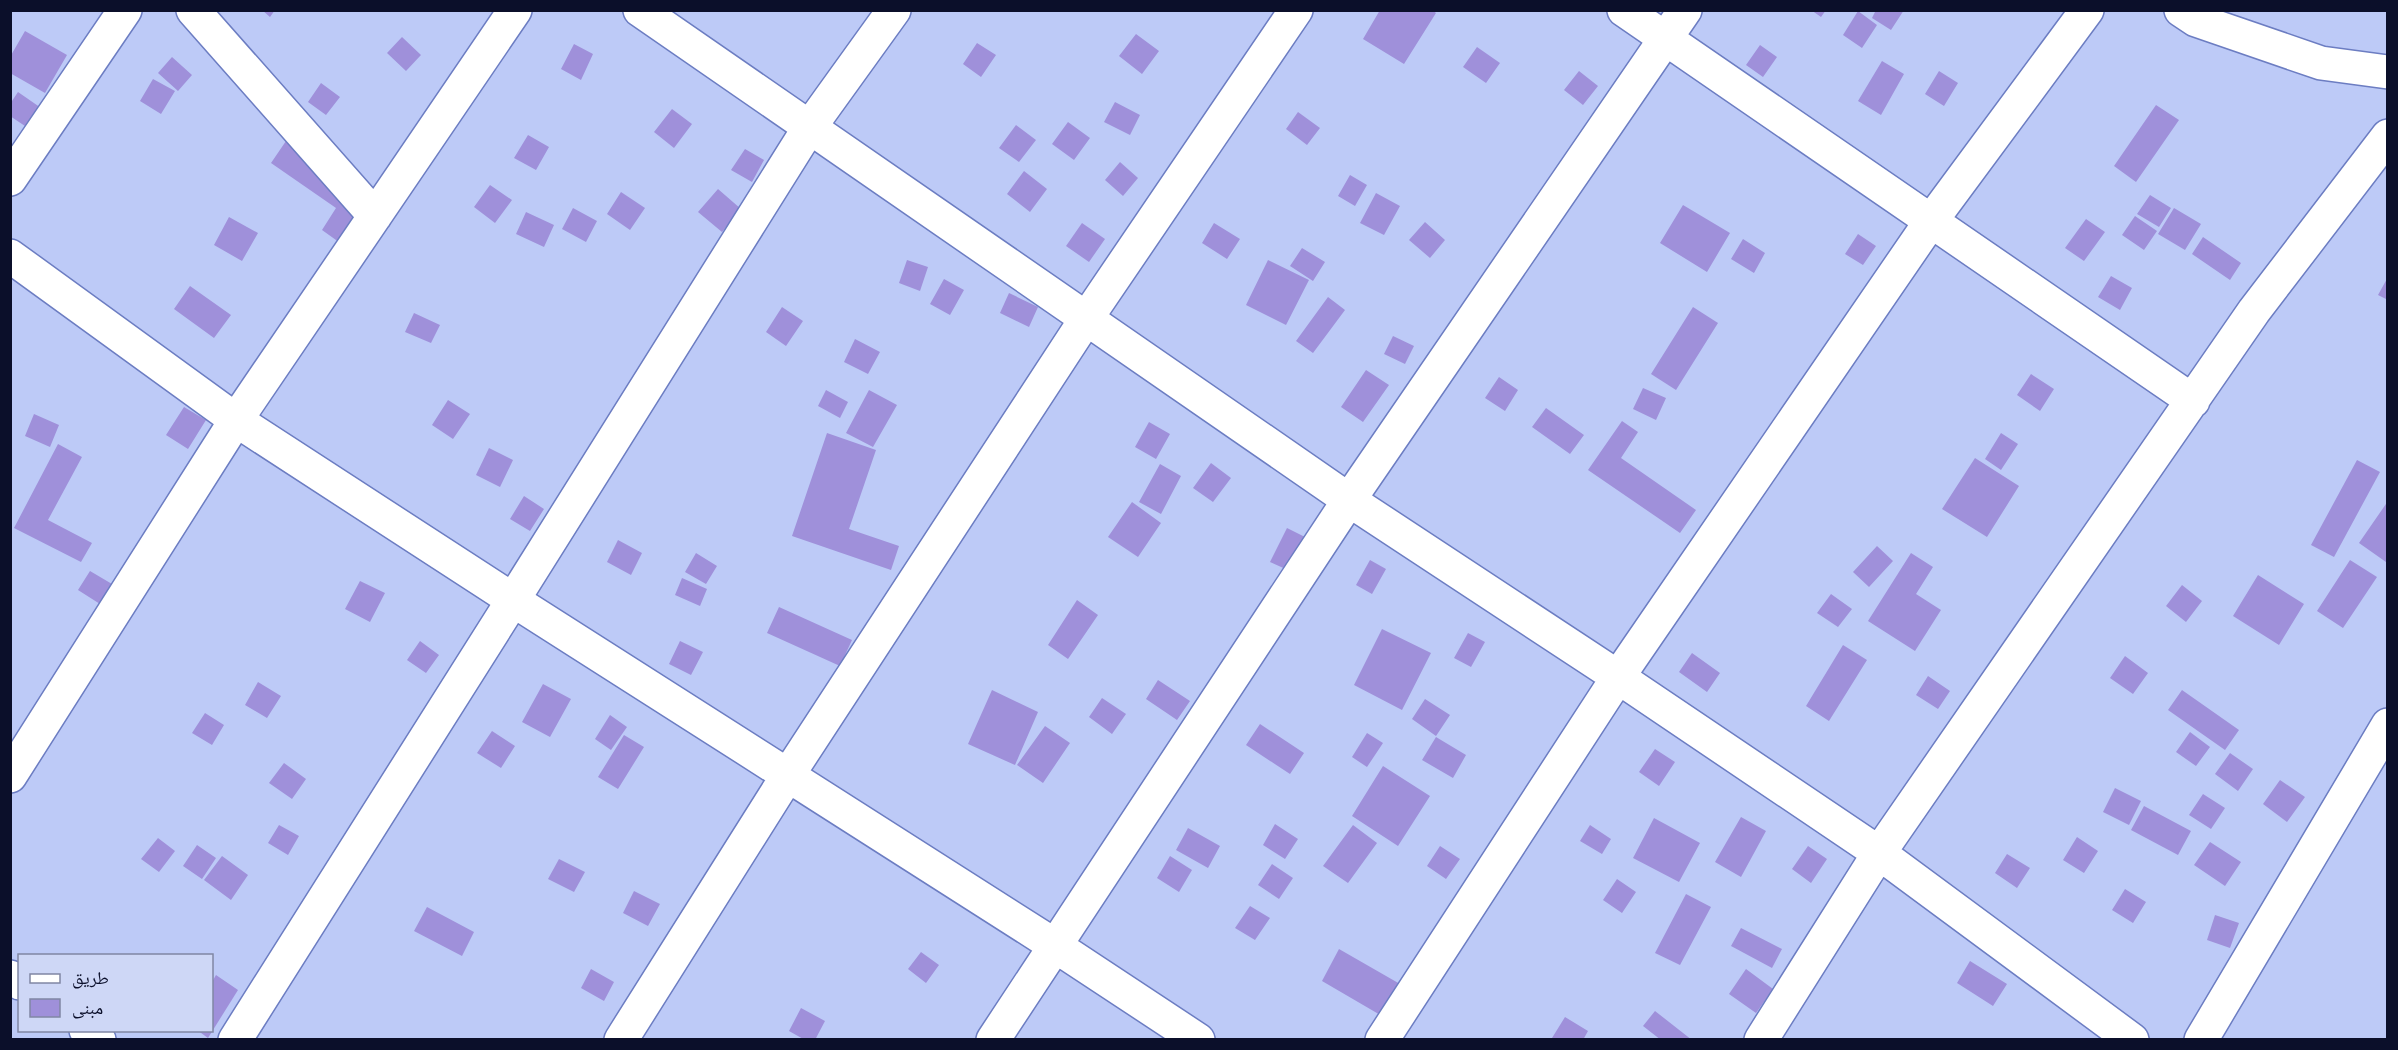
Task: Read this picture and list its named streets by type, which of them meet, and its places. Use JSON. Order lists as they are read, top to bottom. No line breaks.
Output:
{"legend":["طريق","مبنى"]}
